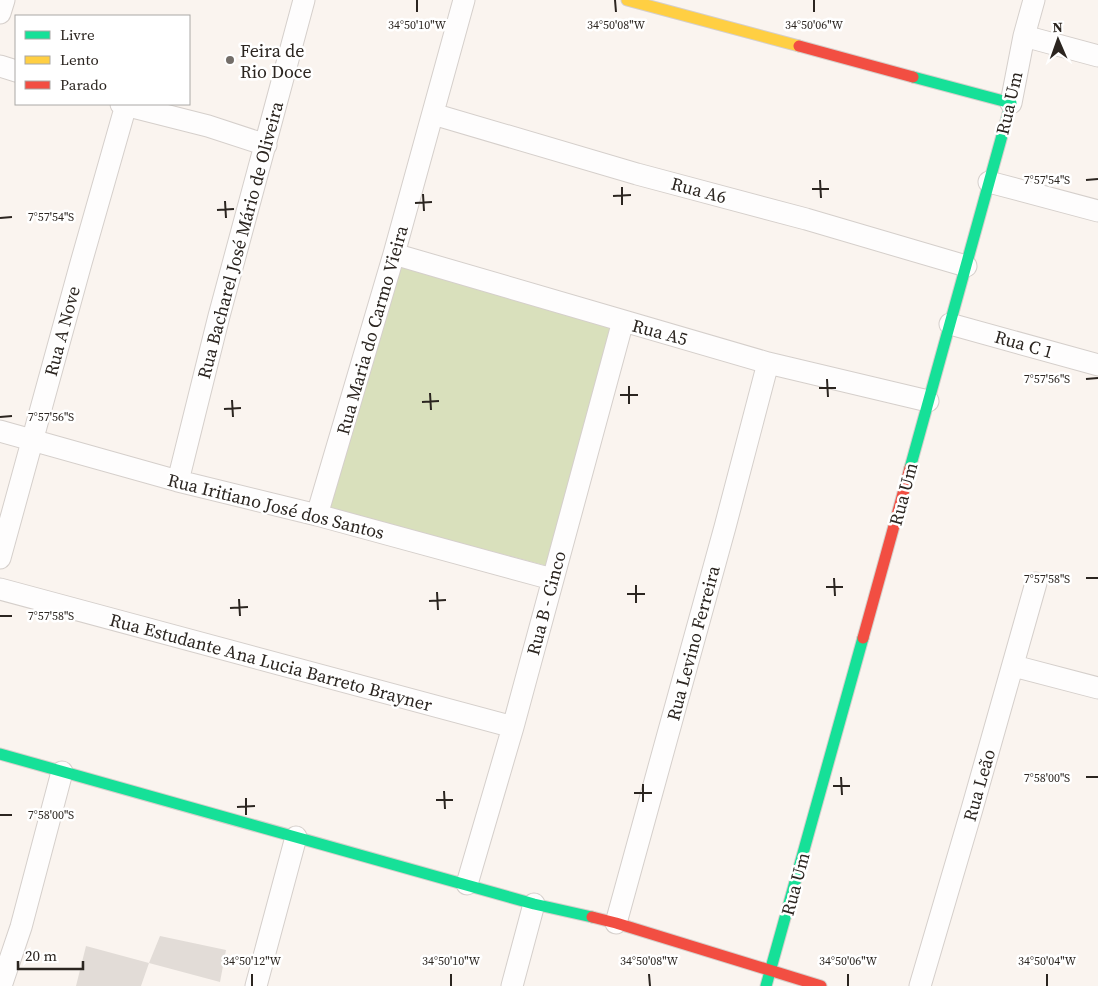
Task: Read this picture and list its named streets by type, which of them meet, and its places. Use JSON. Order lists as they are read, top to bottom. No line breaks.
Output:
{"streets":{"street":["Rua Um","Rua A6","Rua Bacharel José Mário de Oliveira","Rua Maria do Carmo Vieira","Rua A Nove","Rua A5","Rua C 1","Rua Iritiano José dos Santos","Rua B - Cinco","Rua Levino Ferreira","Rua Estudante Ana Lucia Barreto Brayner","Rua Leão"]},"crossings":[["Rua Um","Rua A6"],["Rua Um","Rua A5"],["Rua Um","Rua C 1"],["Rua A6","Rua Maria do Carmo Vieira"],["Rua Bacharel José Mário de Oliveira","Rua Iritiano José dos Santos"],["Rua Maria do Carmo Vieira","Rua A5"],["Rua Maria do Carmo Vieira","Rua Iritiano José dos Santos"],["Rua A Nove","Rua Iritiano José dos Santos"],["Rua A5","Rua B - Cinco"],["Rua A5","Rua Levino Ferreira"],["Rua Iritiano José dos Santos","Rua B - Cinco"],["Rua B - Cinco","Rua Estudante Ana Lucia Barreto Brayner"]],"places":["Feira de Rio Doce"],"legend":["Livre","Lento","Parado"],"scale_bar":"20 m","north":"top","coordinates":["34°50'10\"W","34°50'08\"W","34°50'06\"W","7°57'54\"S","7°57'56\"S","7°57'58\"S","7°58'00\"S","34°50'12\"W","34°50'04\"W"]}
